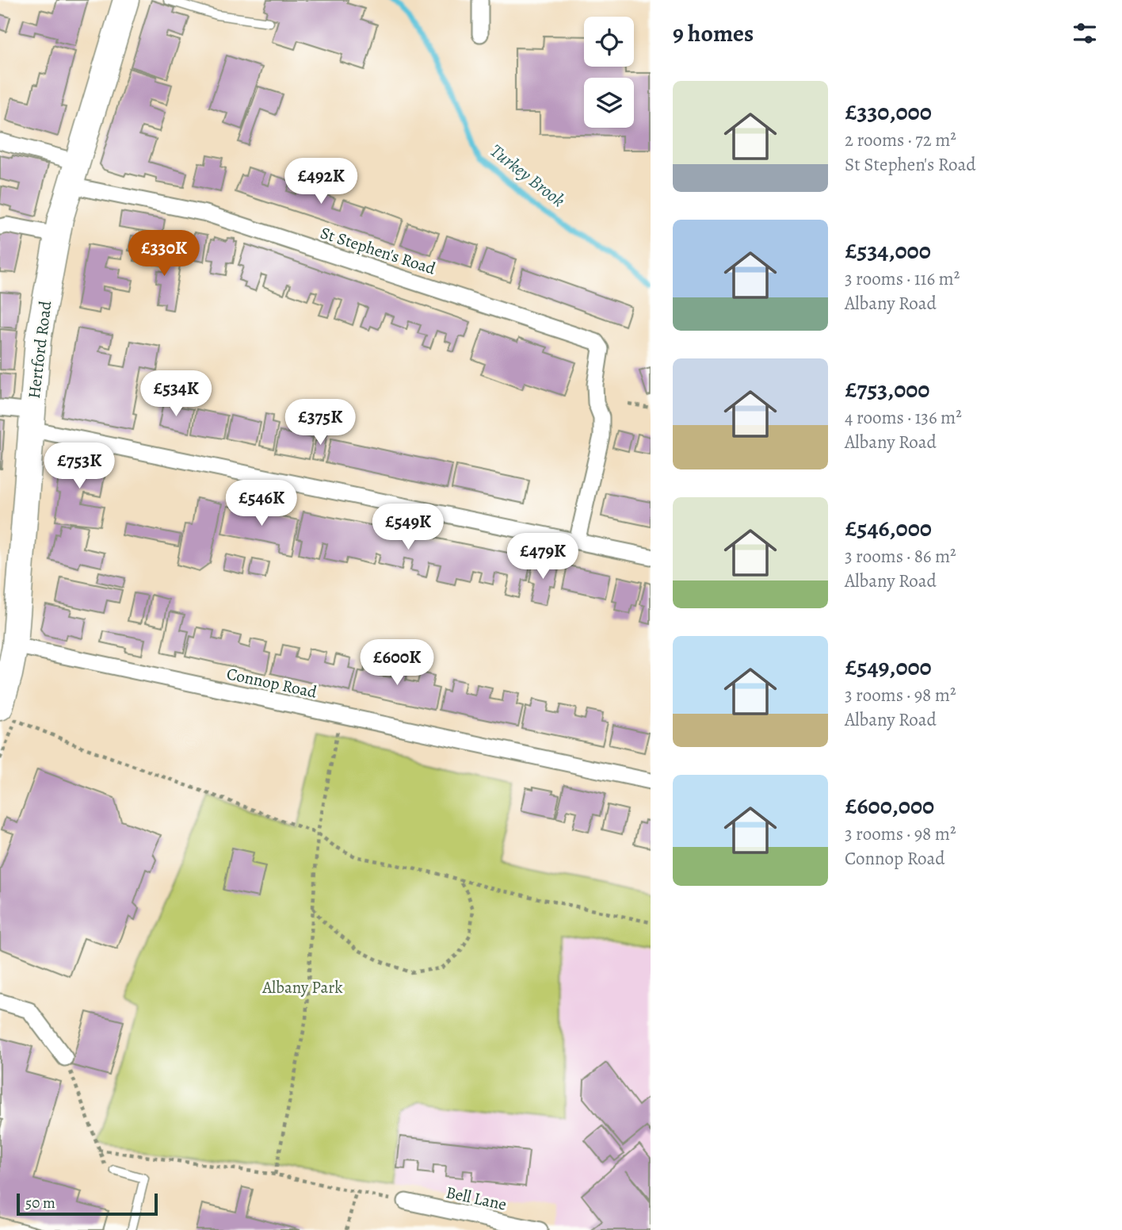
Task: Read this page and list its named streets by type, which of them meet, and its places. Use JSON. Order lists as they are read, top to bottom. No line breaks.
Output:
{"streets":{"main road":["Hertford Road"],"street":["St Stephen's Road","Connop Road","Bell Lane"]},"crossings":[["St Stephen's Road","Hertford Road"],["Hertford Road","Connop Road"]],"water":["Turkey Brook"],"parks":["Albany Park"],"scale_bar":"50 m","page":{"heading":"9 homes","list":[{"name":"£330,000","note":"2 rooms · 72 m² · St Stephen's Road"},{"name":"£534,000","note":"3 rooms · 116 m² · Albany Road"},{"name":"£753,000","note":"4 rooms · 136 m² · Albany Road"},{"name":"£546,000","note":"3 rooms · 86 m² · Albany Road"},{"name":"£549,000","note":"3 rooms · 98 m² · Albany Road"},{"name":"£600,000","note":"3 rooms · 98 m² · Connop Road"}],"price":["£492K","£330K","£534K","£375K","£753K","£546K","£549K","£479K","£600K"],"scale":"50 m"}}
